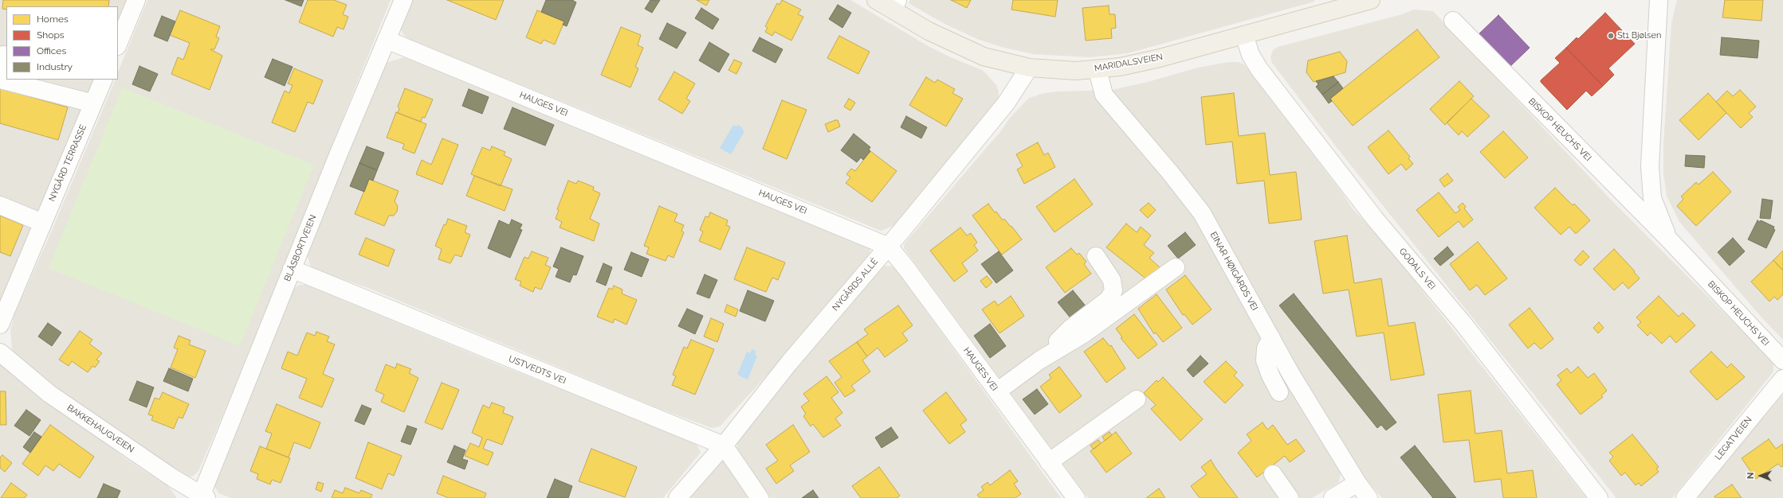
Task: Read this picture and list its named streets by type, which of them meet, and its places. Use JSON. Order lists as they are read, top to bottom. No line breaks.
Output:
{"streets":{"main road":["MARIDALSVEIEN"],"street":["HAUGES VEI","BISKOP HEUCHS VEI","NYGÅRD TERRASSE","BLÅSBORTVEIEN","GODALS VEI","EINAR HØIGÅRDS VEI","NYGÅRDS ALLÉ","USTVEDTS VEI","BAKKEHAUGVEIEN","LEGATVEIEN"]},"crossings":[["MARIDALSVEIEN","GODALS VEI"],["MARIDALSVEIEN","EINAR HØIGÅRDS VEI"],["MARIDALSVEIEN","NYGÅRDS ALLÉ"],["HAUGES VEI","BLÅSBORTVEIEN"],["HAUGES VEI","NYGÅRDS ALLÉ"],["BLÅSBORTVEIEN","USTVEDTS VEI"],["BLÅSBORTVEIEN","BAKKEHAUGVEIEN"],["NYGÅRDS ALLÉ","USTVEDTS VEI"]],"places":["St1 Bjølsen"],"legend":["Homes","Shops","Offices","Industry"],"north":"left"}
